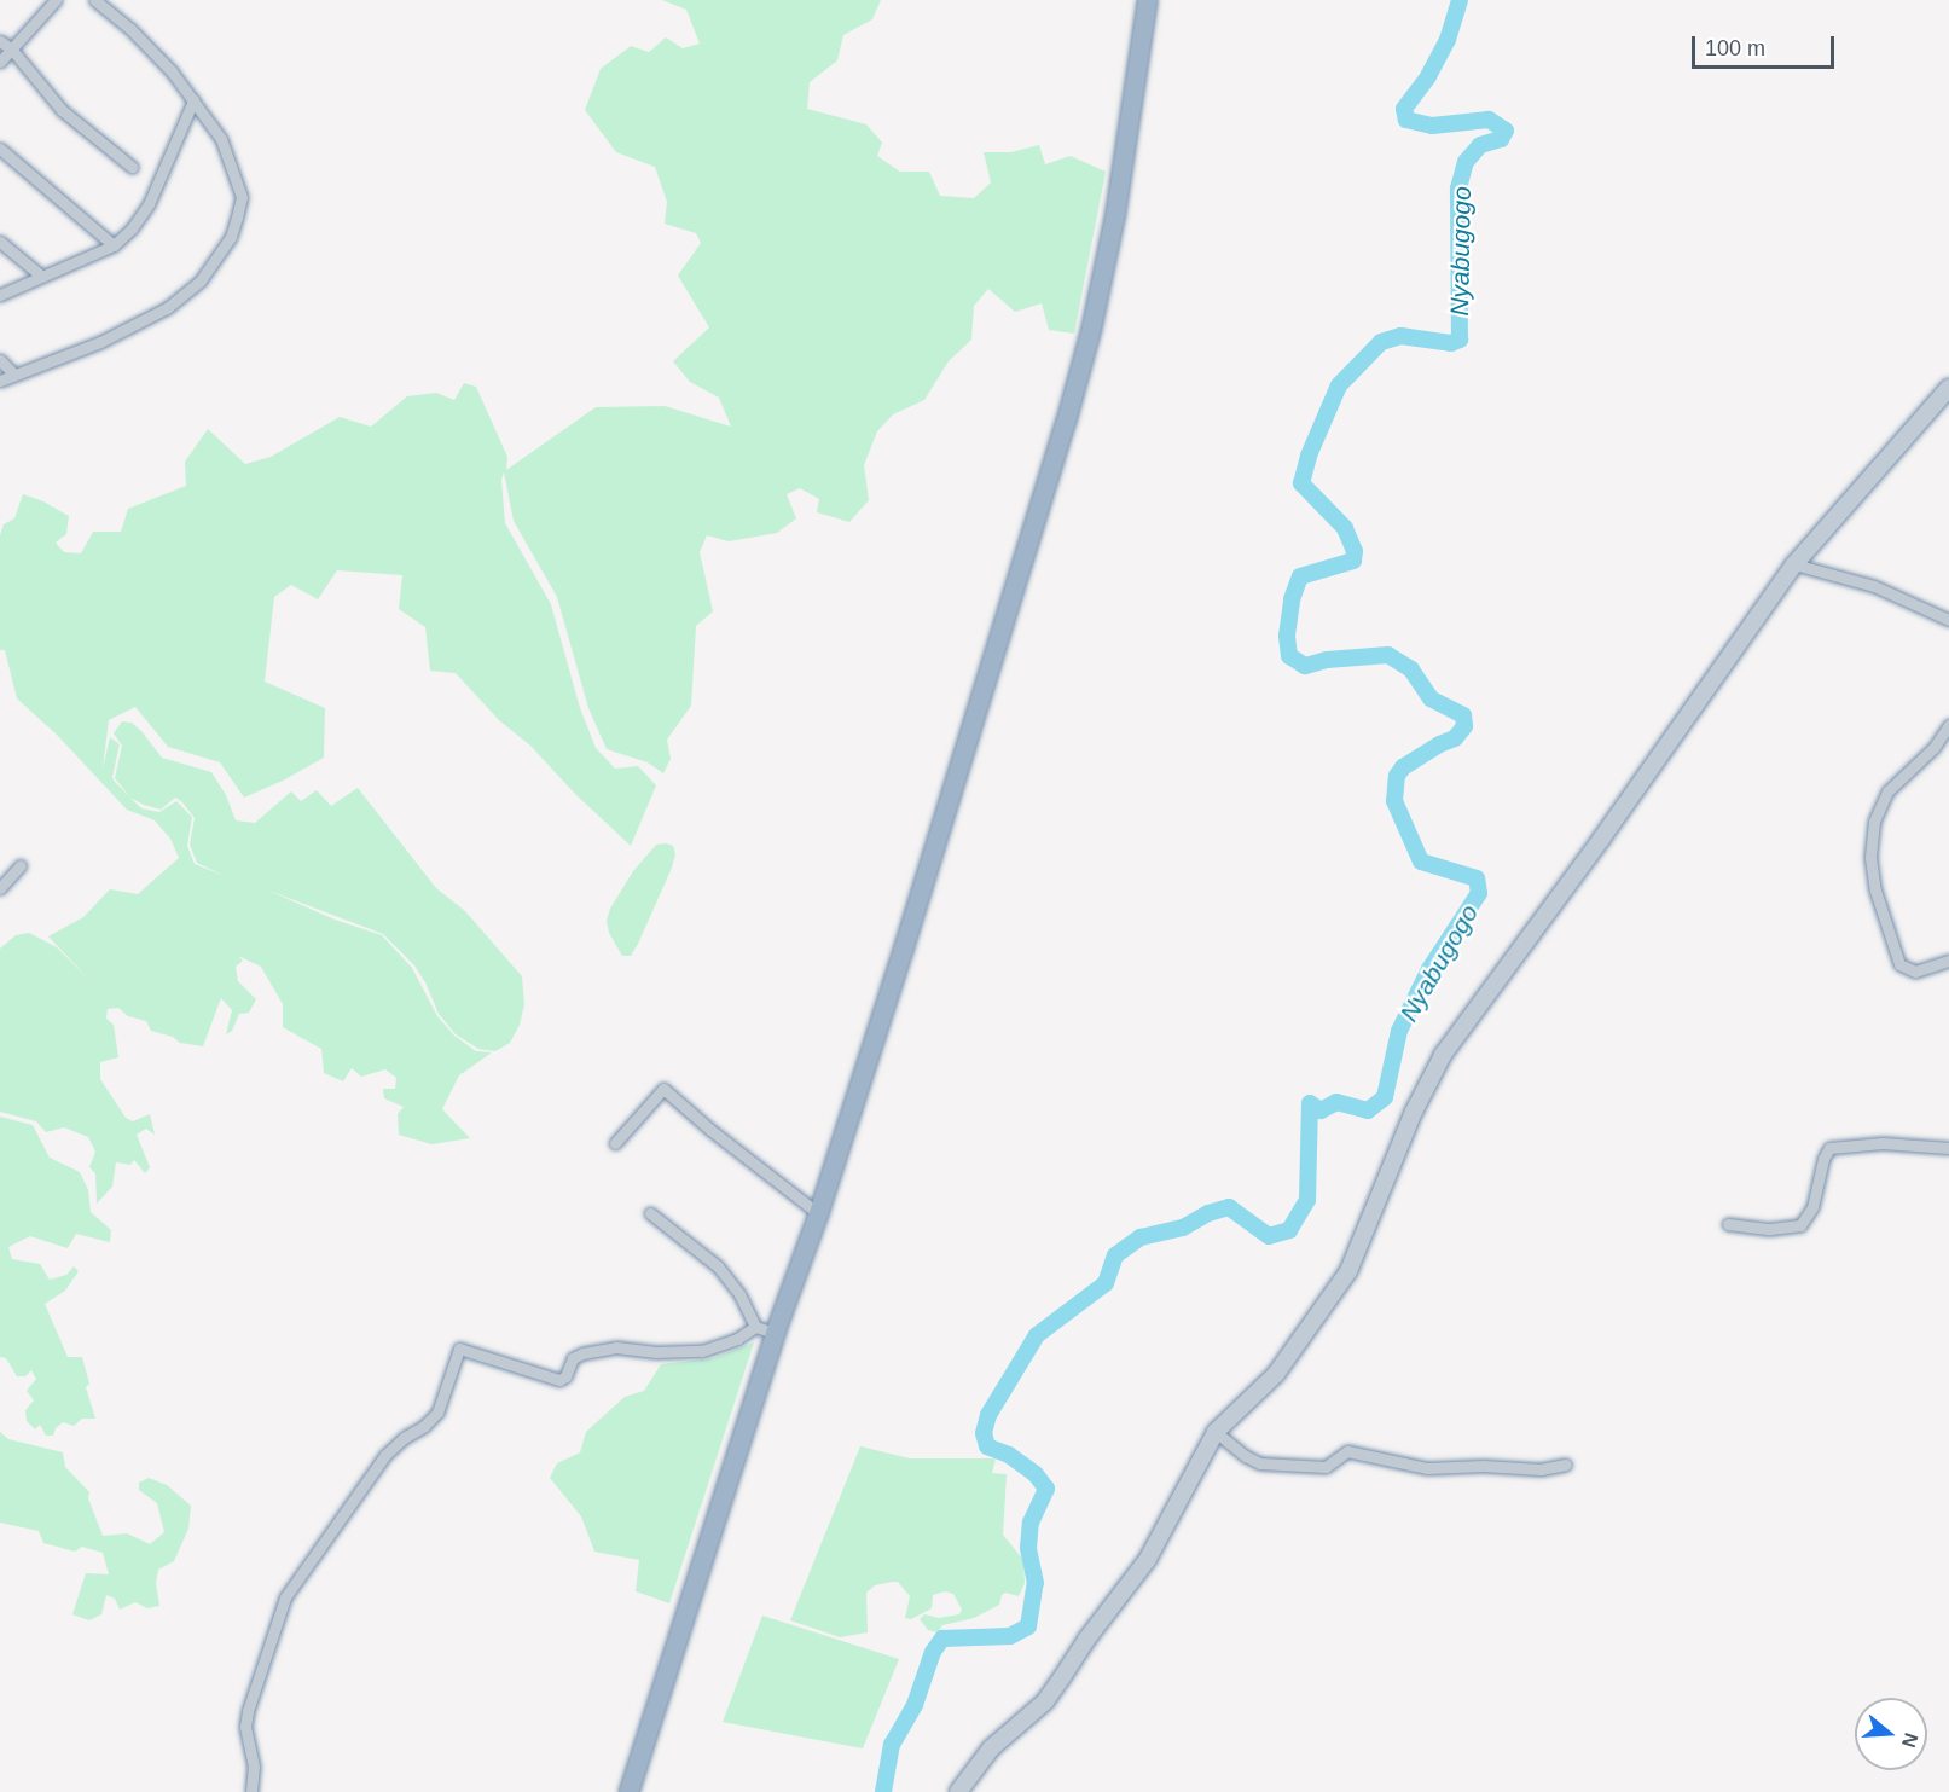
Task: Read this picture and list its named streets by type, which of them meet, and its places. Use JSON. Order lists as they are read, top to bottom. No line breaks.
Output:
{"water":["Nyabugogo"],"scale_bar":"100 m","north":"right"}
